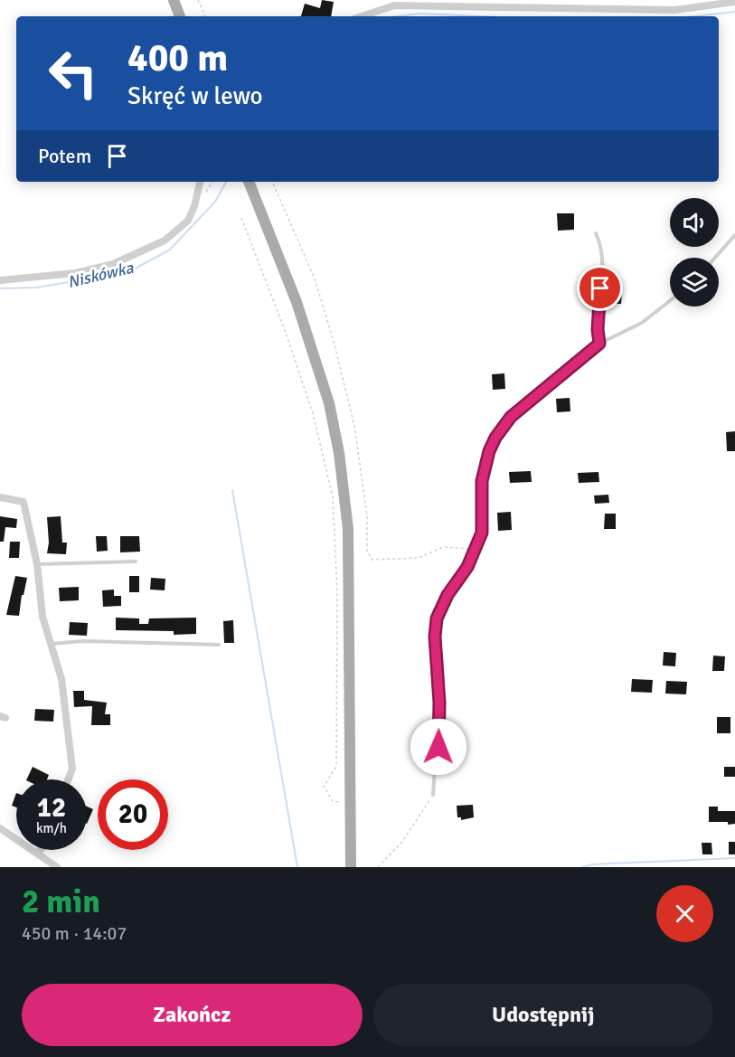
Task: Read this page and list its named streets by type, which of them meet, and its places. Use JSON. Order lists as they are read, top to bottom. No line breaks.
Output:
{"water":["Niskówka"],"page":{"turn":["400 m","Skręć w lewo"],"then":"Potem","speed":"12 km/h","limit":"20","heading":["2 min","450 m · 14:07"],"buttons":["Zakończ","Udostępnij"]}}
